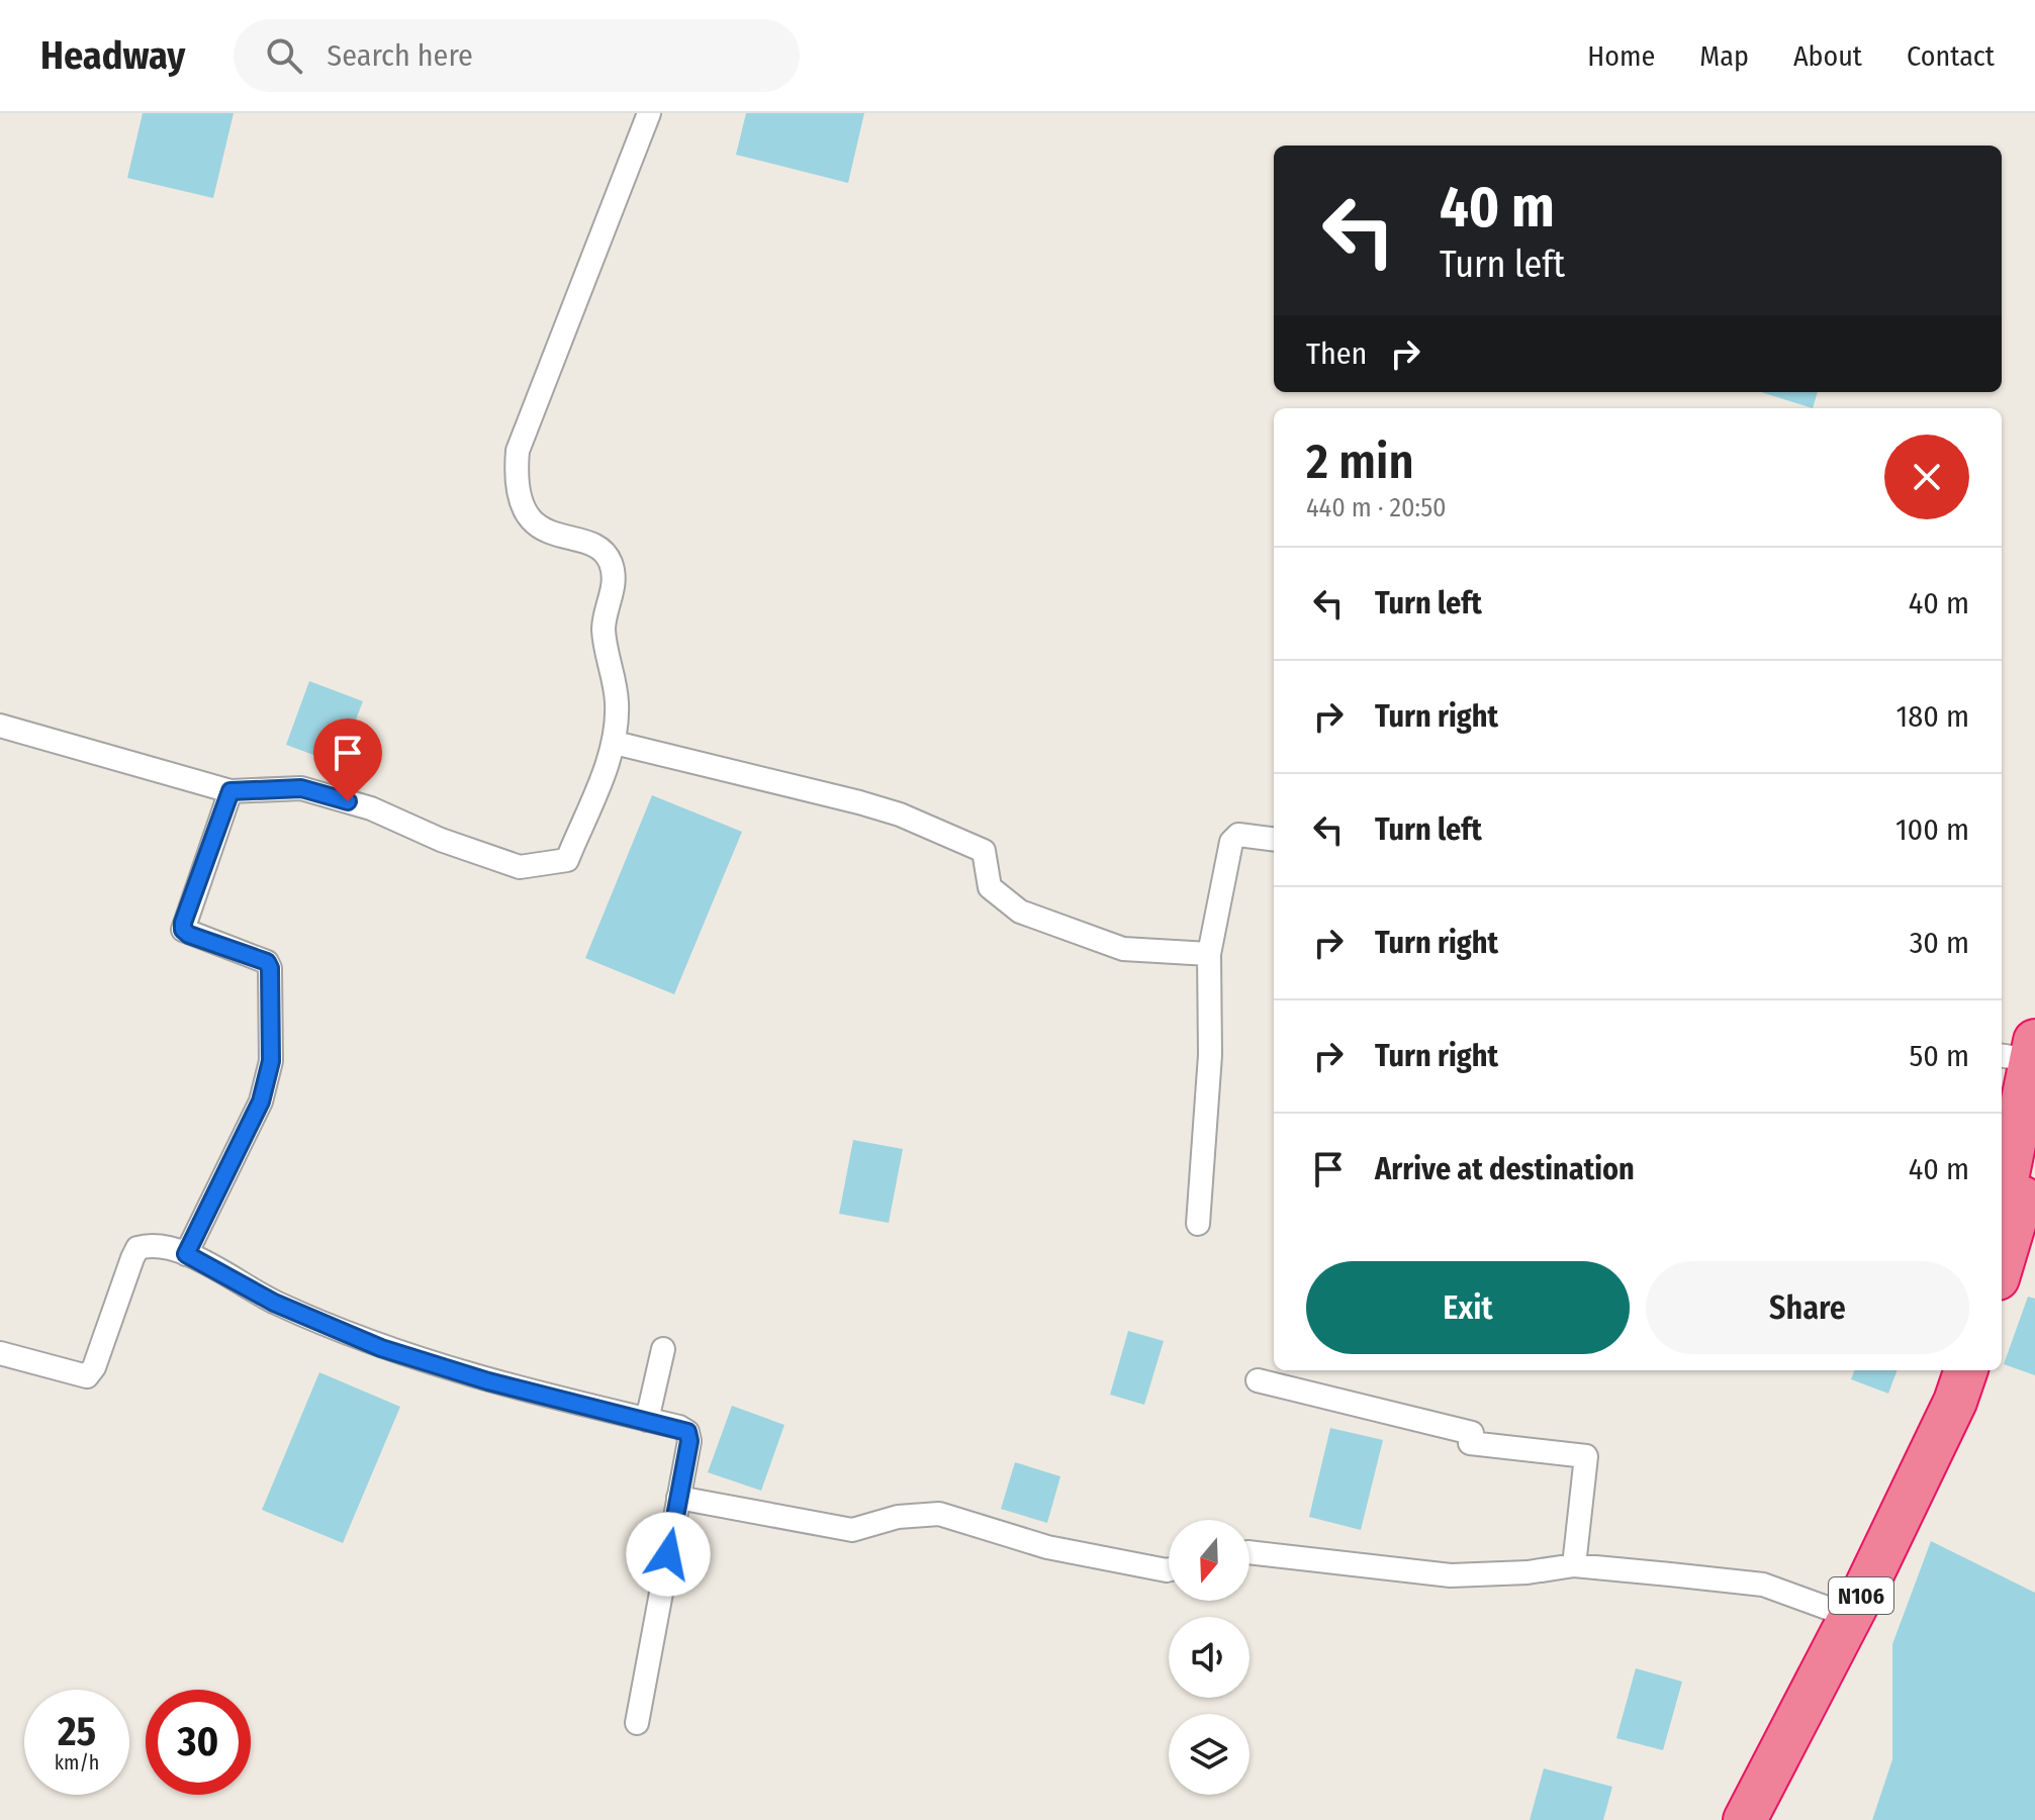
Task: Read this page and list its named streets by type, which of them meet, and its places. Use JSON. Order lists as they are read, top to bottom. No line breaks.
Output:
{"streets":{"highway":["N106"]},"north":"bottom","page":{"header":"Headway","search":"Search here","nav":["Home","Map","About","Contact"],"turn":["40 m","Turn left"],"then":"Then","heading":["2 min","440 m · 20:50"],"list":[{"name":"Turn left","value":"40 m"},{"name":"Turn right","value":"180 m"},{"name":"Turn left","value":"100 m"},{"name":"Turn right","value":"30 m"},{"name":"Turn right","value":"50 m"},{"name":"Arrive at destination","value":"40 m"}],"buttons":["Exit","Share"],"speed":"25 km/h","limit":"30"}}
